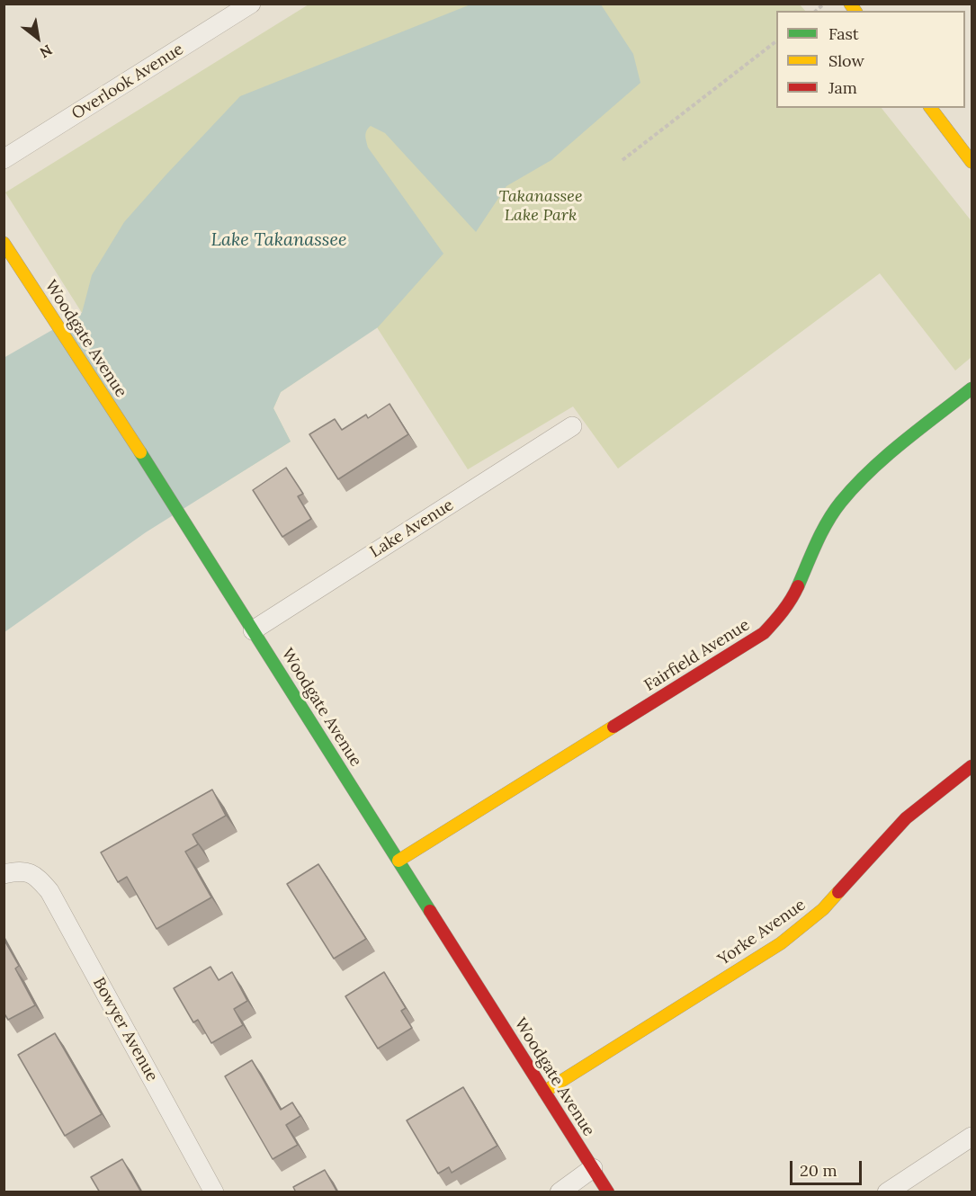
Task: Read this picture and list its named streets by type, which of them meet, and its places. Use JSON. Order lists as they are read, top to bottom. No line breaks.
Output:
{"streets":{"street":["Overlook Avenue","Woodgate Avenue","Lake Avenue","Fairfield Avenue","Yorke Avenue","Bowyer Avenue"]},"crossings":[["Woodgate Avenue","Lake Avenue"],["Woodgate Avenue","Fairfield Avenue"],["Woodgate Avenue","Yorke Avenue"]],"water":["Lake Takanassee"],"parks":["Takanassee Lake Park"],"legend":["Fast","Slow","Jam"],"scale_bar":"20 m","north":"bottom right"}
